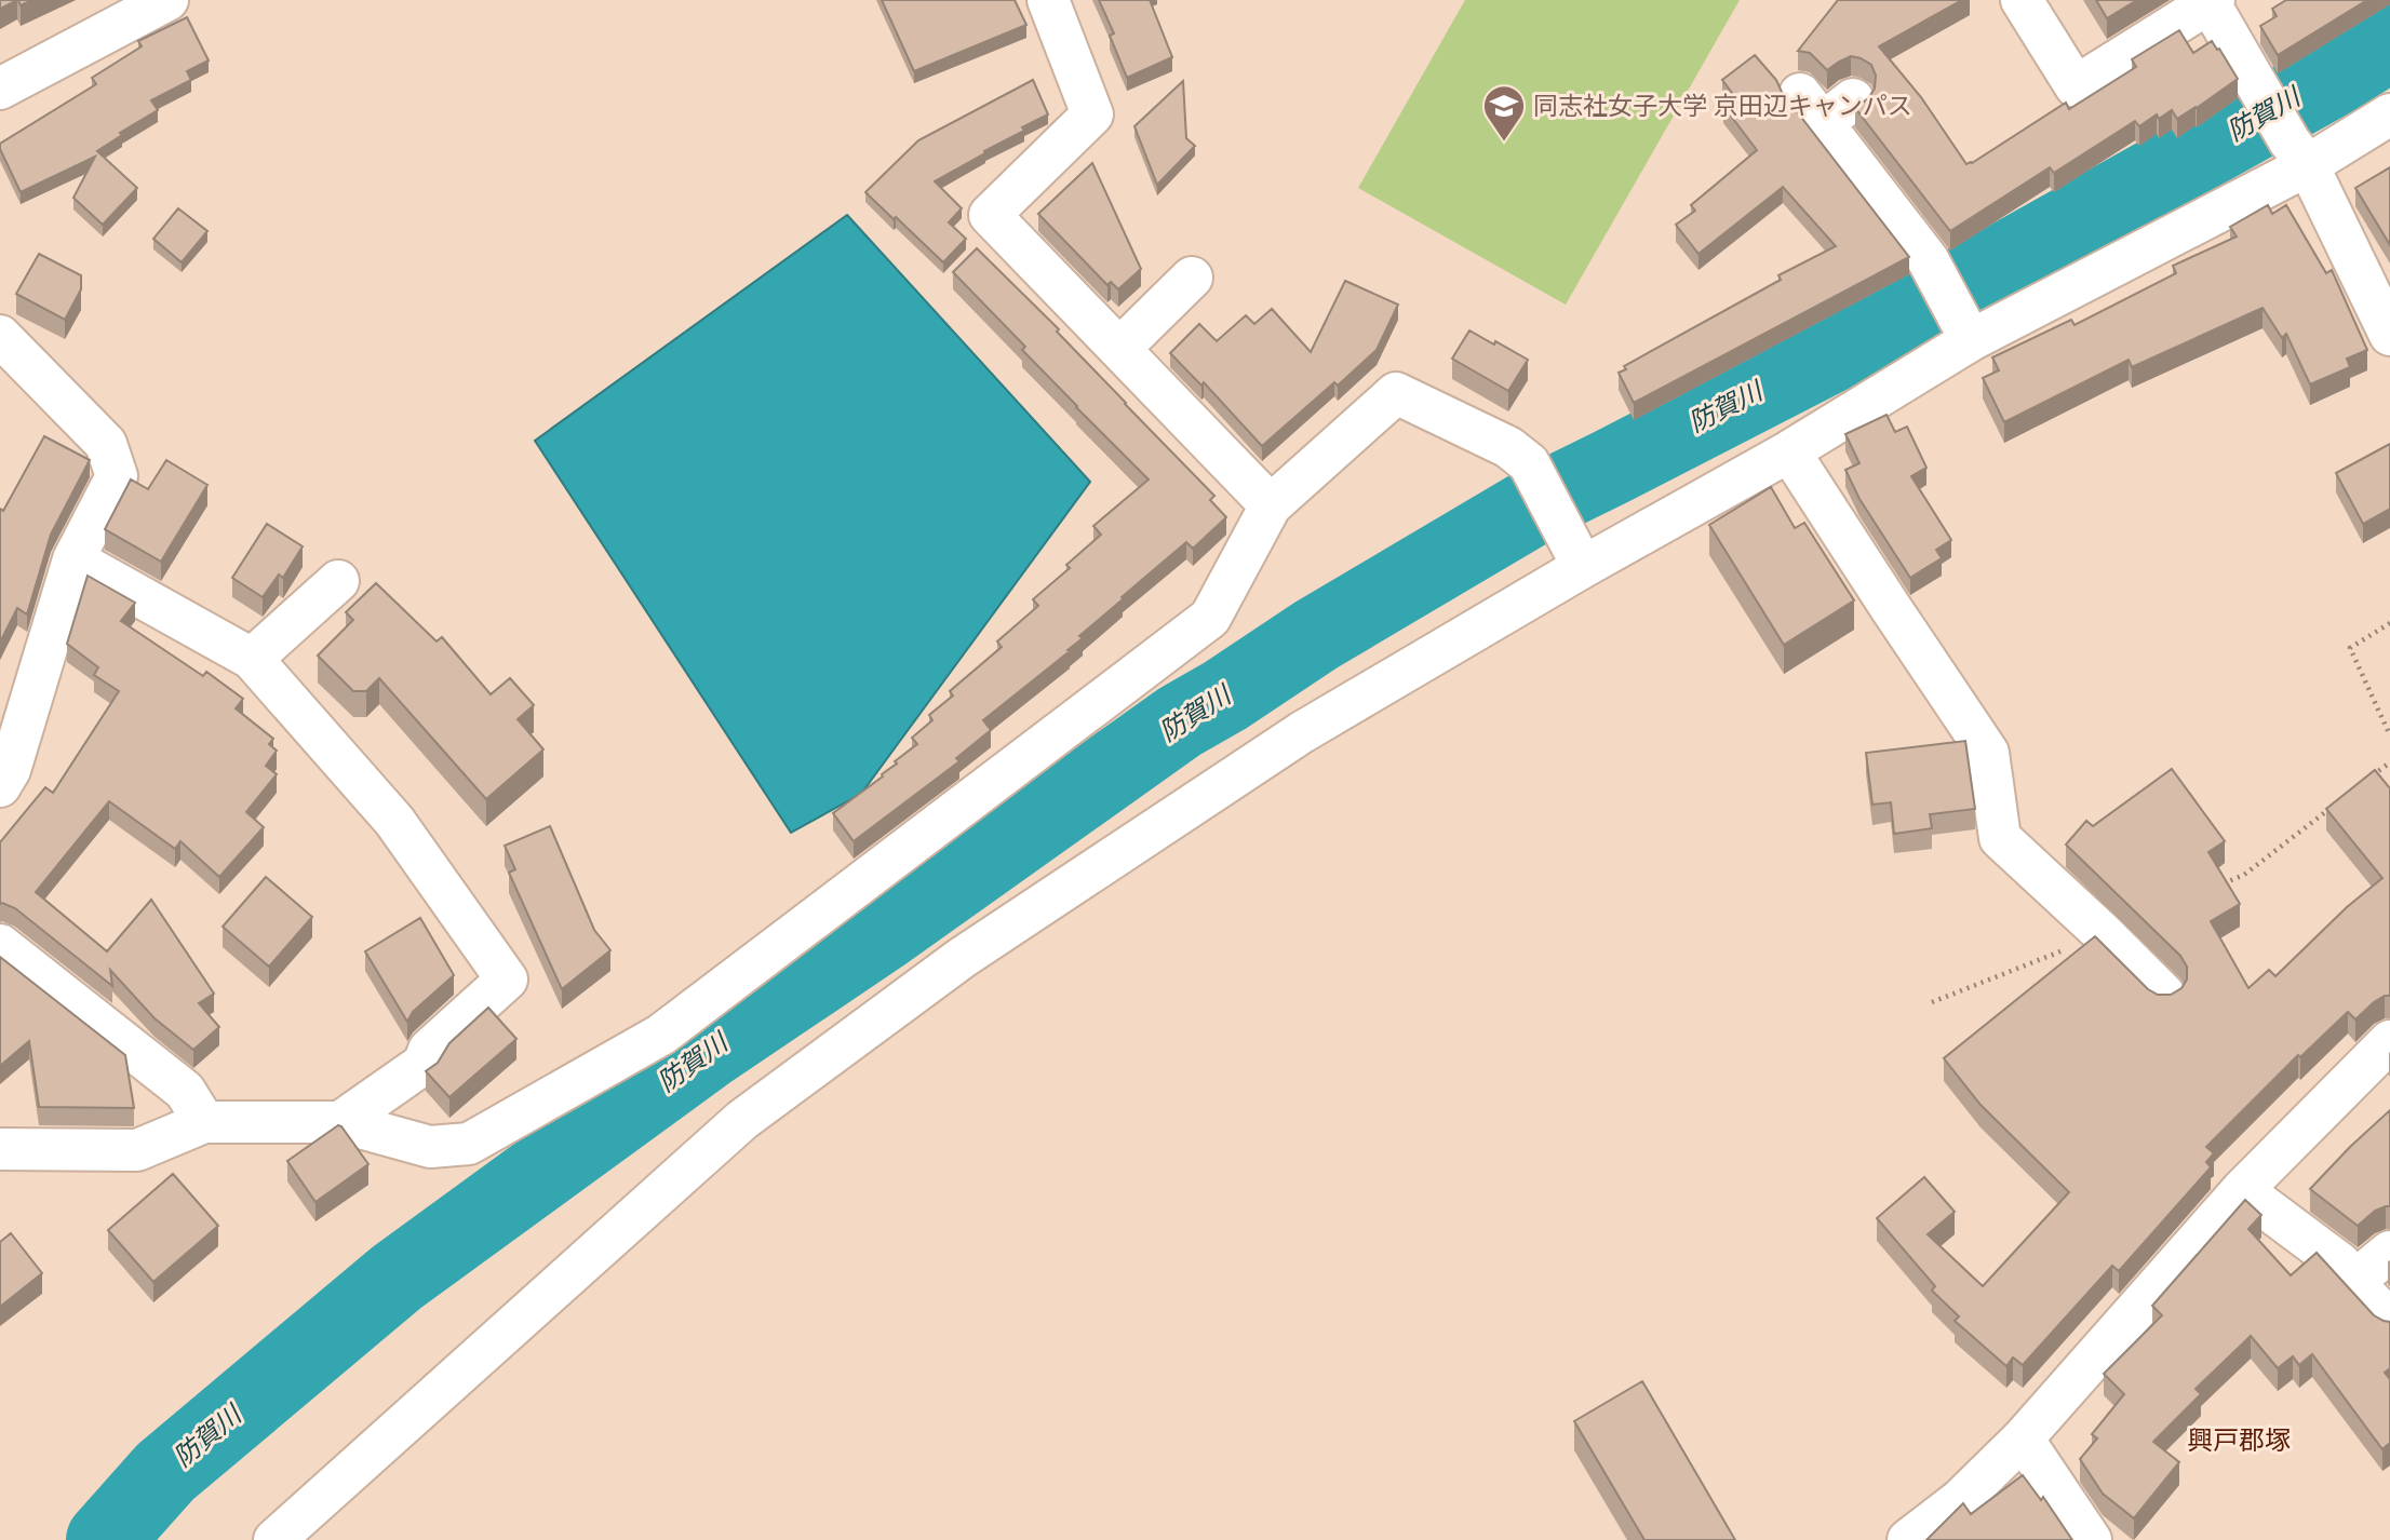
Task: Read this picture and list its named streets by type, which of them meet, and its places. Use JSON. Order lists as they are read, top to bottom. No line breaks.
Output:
{"districts":["興戸郡塚"],"water":["防賀川"],"places":{"school or university":["同志社女子大学 京田辺キャンパス"]}}
